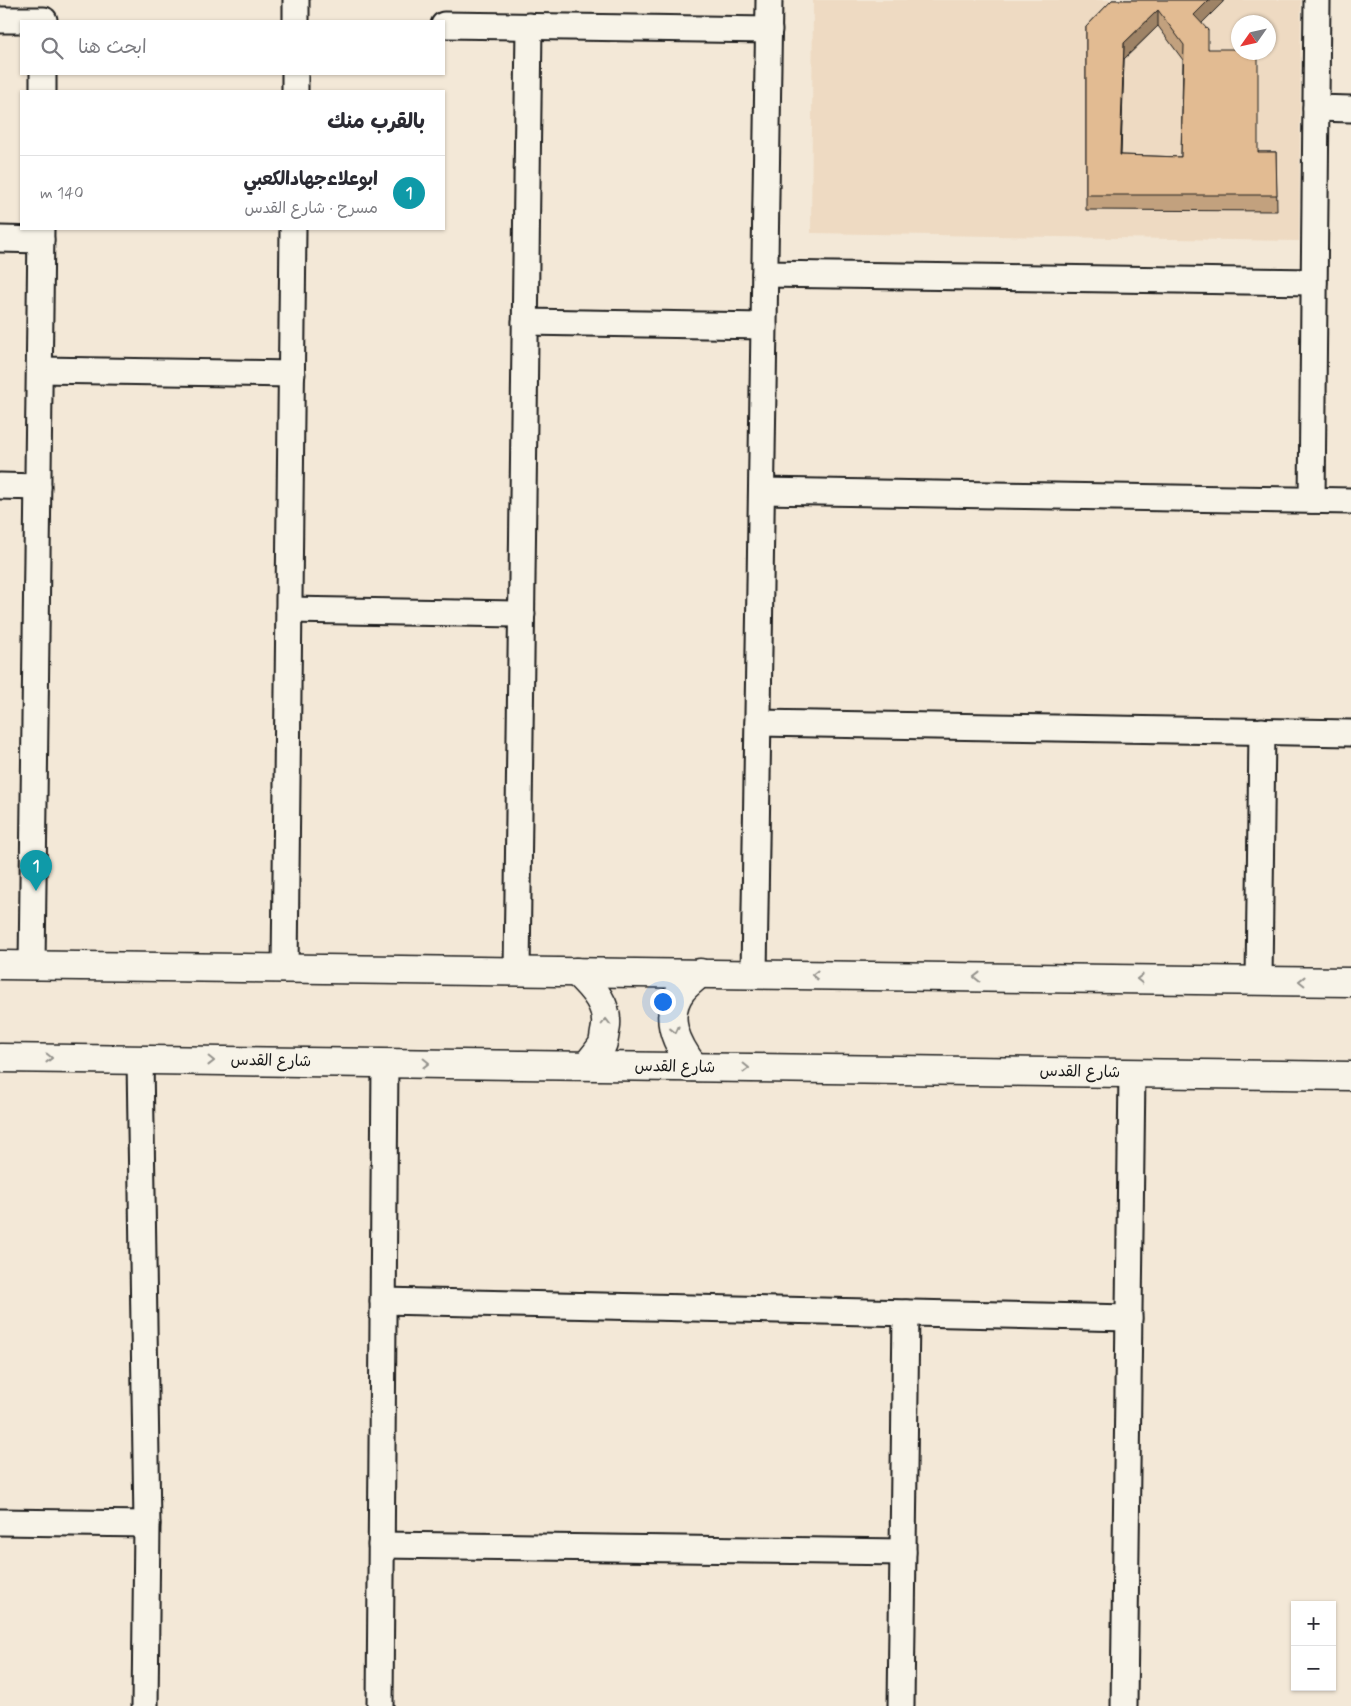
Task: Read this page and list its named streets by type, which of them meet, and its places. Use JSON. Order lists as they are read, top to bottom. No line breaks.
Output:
{"streets":{"main road":["شارع القدس"]},"north":"bottom left","page":{"search":"ابحث هنا","heading":"بالقرب منك","list":[{"mark":"1","name":"ابوعلاءجهادالكعبي","note":"مسرح · شارع القدس","value":"140 m"}],"pins":"1","map_buttons":["+","−"]}}
